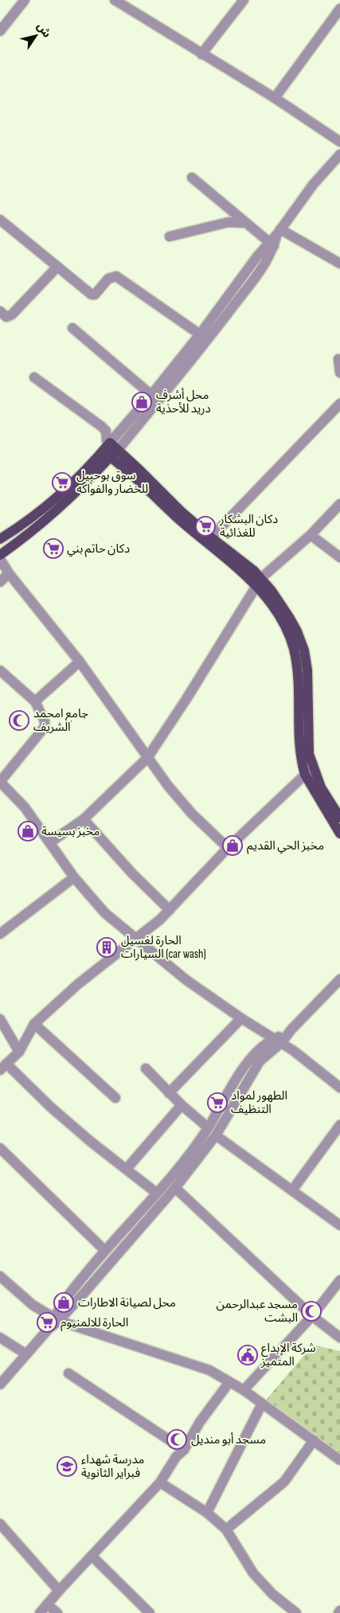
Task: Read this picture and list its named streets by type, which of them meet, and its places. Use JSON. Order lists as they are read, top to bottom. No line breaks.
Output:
{"places":{"shop":["محل أشرف دريد للأحذية","مخبز بسيسة","مخبز الحي القديم","محل لصيانة الاطارات"],"supermarket":["سوق بوحبيل للخضار والفواكه","دكان البشكار للغذائية","دكان حاتم بني","الطهور لمواد التنظيف","الحارة للالمنيوم"],"mosque":["جامع امحمد الشريف","مسجد عبدالرحمن البشت","مسجد أبو منديل"],"building":["الحارة لغسيل السيارات (car wash)"],"public building":["شركة الإبداع المتميز"],"school or university":["مدرسة شهداء فبراير الثانوية"]},"north":"top right"}
